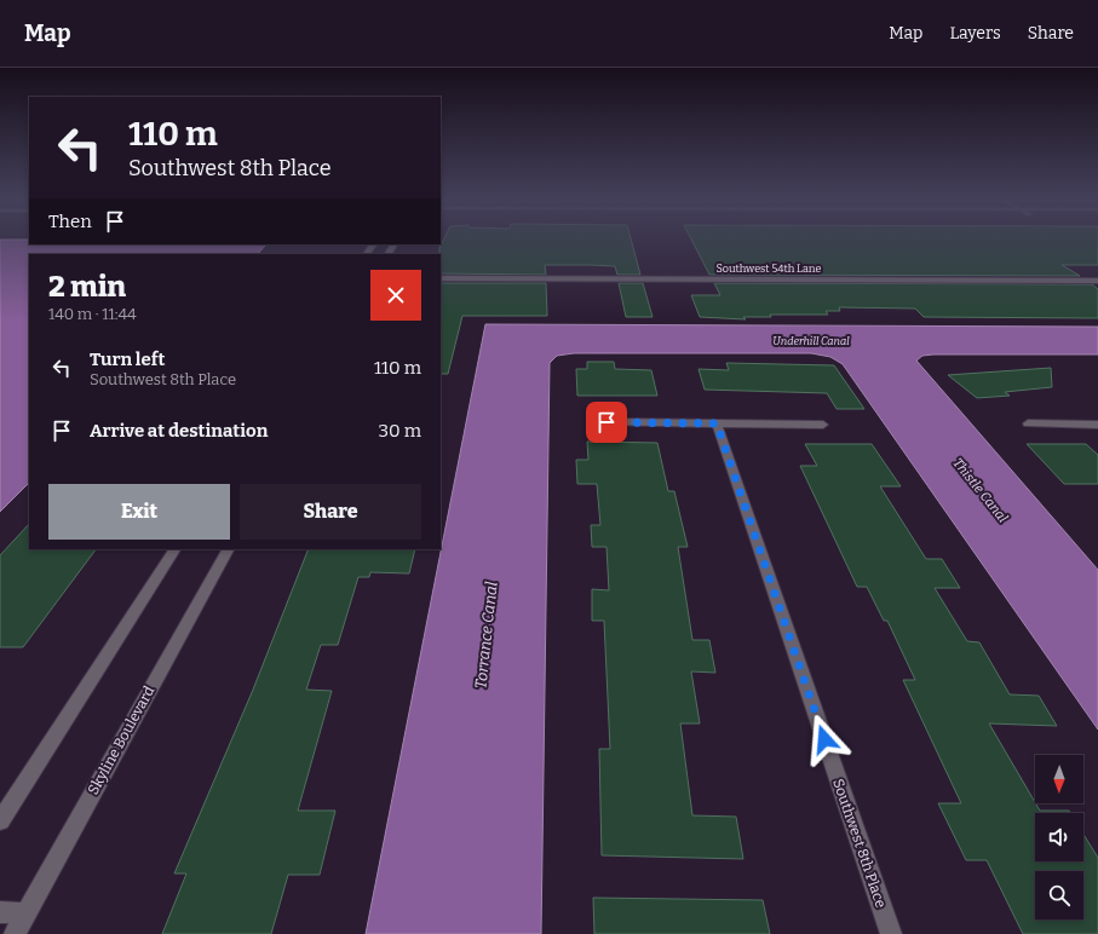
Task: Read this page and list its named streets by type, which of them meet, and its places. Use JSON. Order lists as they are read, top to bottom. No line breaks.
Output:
{"streets":{"street":["Southwest 54th Lane","Skyline Boulevard","Southwest 8th Place"]},"water":["Underhill Canal","Thistle Canal","Torrance Canal"],"north":"bottom","page":{"header":"Map","nav":["Map","Layers","Share"],"turn":["110 m","Southwest 8th Place"],"then":"Then","heading":["2 min","140 m · 11:44"],"list":[{"name":"Turn left","note":"Southwest 8th Place","value":"110 m"},{"name":"Arrive at destination","value":"30 m"}],"buttons":["Exit","Share"]}}
